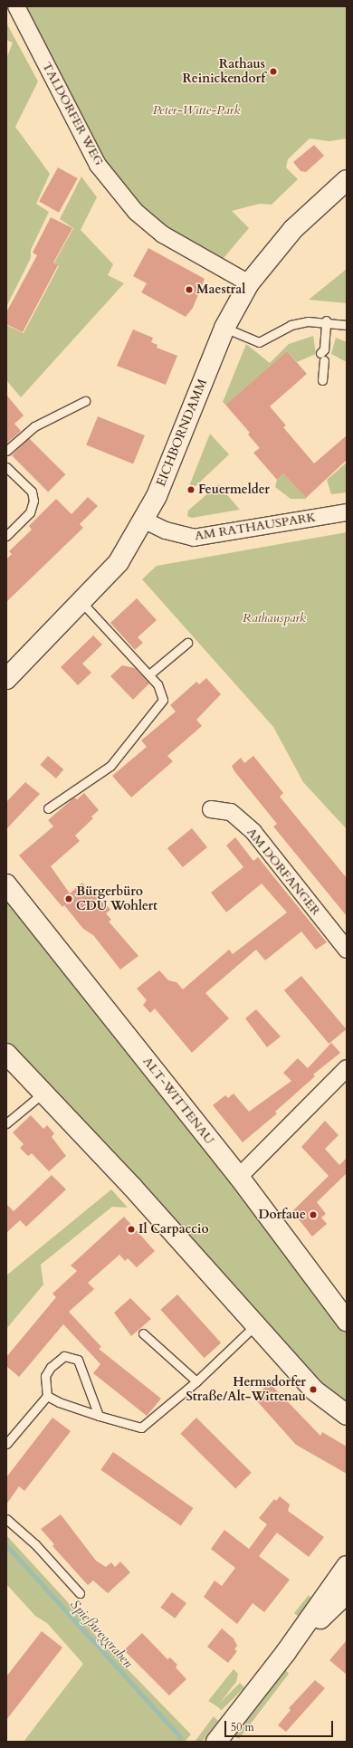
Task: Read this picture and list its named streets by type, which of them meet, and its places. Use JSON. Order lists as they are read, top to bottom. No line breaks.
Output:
{"streets":{"main road":["EICHBORNDAMM","ALT-WITTENAU"],"street":["TALDORFER WEG","AM RATHAUSPARK","AM DORFANGER"]},"crossings":[["TALDORFER WEG","EICHBORNDAMM"],["EICHBORNDAMM","AM RATHAUSPARK"]],"water":["Spießweggraben"],"parks":["Peter-Witte-Park","Rathauspark"],"places":["Rathaus Reinickendorf","Maestral","Feuermelder","Bürgerbüro CDU Wohlert","Dorfaue","Il Carpaccio","Hermsdorfer Straße/Alt-Wittenau"],"scale_bar":"50 m"}
